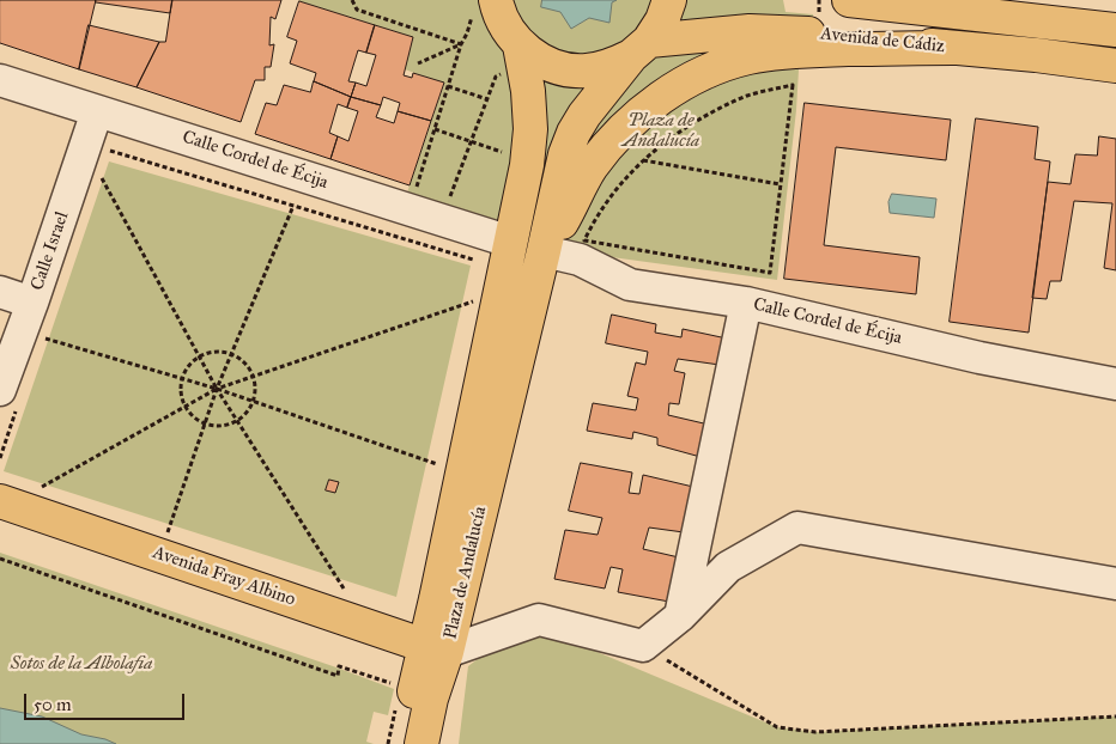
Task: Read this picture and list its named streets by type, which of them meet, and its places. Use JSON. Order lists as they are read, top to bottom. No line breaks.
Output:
{"streets":{"main road":["Avenida de Cádiz","Plaza de Andalucía","Avenida Fray Albino"],"street":["Calle Cordel de Écija","Calle Israel"]},"crossings":[["Avenida de Cádiz","Plaza de Andalucía"],["Calle Cordel de Écija","Calle Israel"],["Calle Cordel de Écija","Plaza de Andalucía"],["Plaza de Andalucía","Avenida Fray Albino"]],"parks":["Plaza de Andalucía","Sotos de la Albolafia"],"scale_bar":"50 m"}
